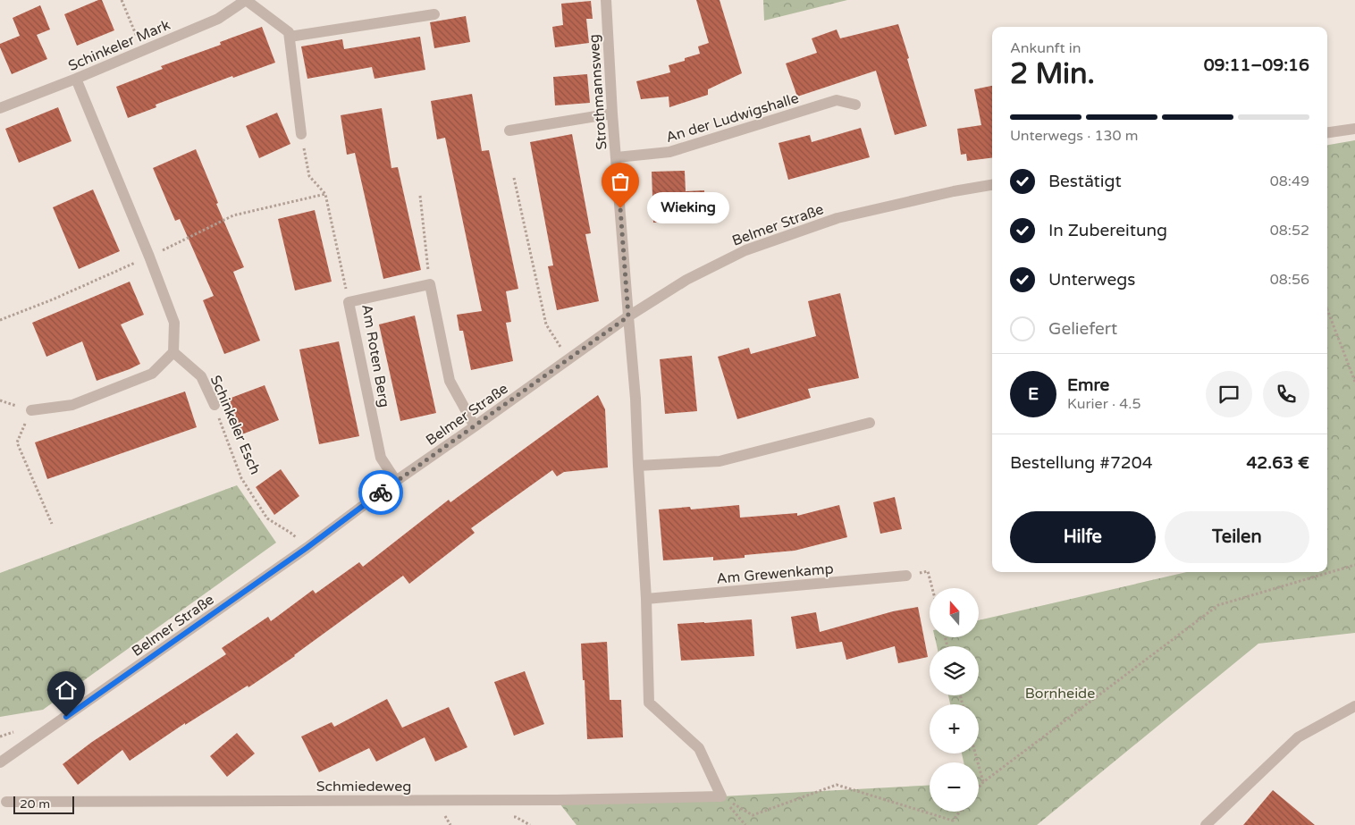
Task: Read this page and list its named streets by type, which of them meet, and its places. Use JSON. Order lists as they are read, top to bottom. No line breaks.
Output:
{"streets":{"street":["Schinkeler Mark","Strothmannsweg","An der Ludwigshalle","Belmer Straße","Am Roten Berg","Schinkeler Esch","Am Grewenkamp","Schmiedeweg"]},"crossings":[["Strothmannsweg","An der Ludwigshalle"],["Strothmannsweg","Belmer Straße"],["Belmer Straße","Am Roten Berg"],["Belmer Straße","Schinkeler Esch"]],"parks":["Bornheide"],"places":["Wieking"],"scale_bar":"20 m","north":"top","page":{"heading":["2 Min.","Ankunft in","09:11–09:16"],"panel":["Emre","Kurier · 4.5","Bestellung #7204","42.63 €"],"bar":"Unterwegs · 130 m","list":[["Bestätigt","08:49"],["In Zubereitung","08:52"],["Unterwegs","08:56"],"Geliefert"],"bubble":"Wieking","round":"E","buttons":["Hilfe","Teilen"],"map_buttons":["+","−"],"scale":"20 m"}}
